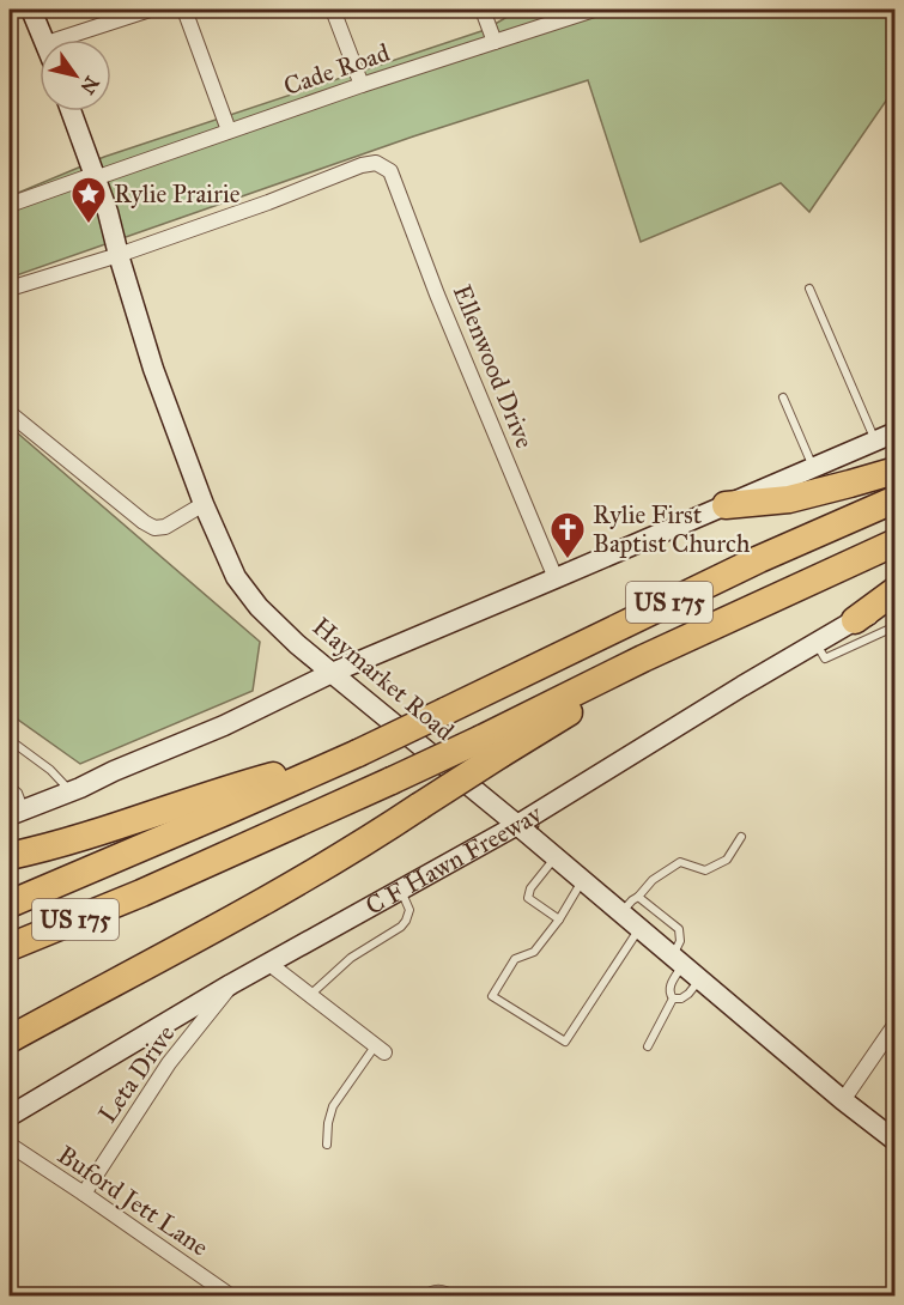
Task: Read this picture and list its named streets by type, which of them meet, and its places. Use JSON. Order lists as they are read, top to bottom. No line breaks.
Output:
{"streets":{"highway":["US 175"],"main road":["Haymarket Road","C F Hawn Freeway"],"street":["Cade Road","Ellenwood Drive","Leta Drive","Buford Jett Lane"]},"crossings":[["Cade Road","Haymarket Road"],["Ellenwood Drive","Haymarket Road"],["Haymarket Road","C F Hawn Freeway"],["C F Hawn Freeway","Leta Drive"],["Leta Drive","Buford Jett Lane"]],"places":{"place":["Rylie Prairie"],"church":["Rylie First Baptist Church"]},"north":"bottom right"}
